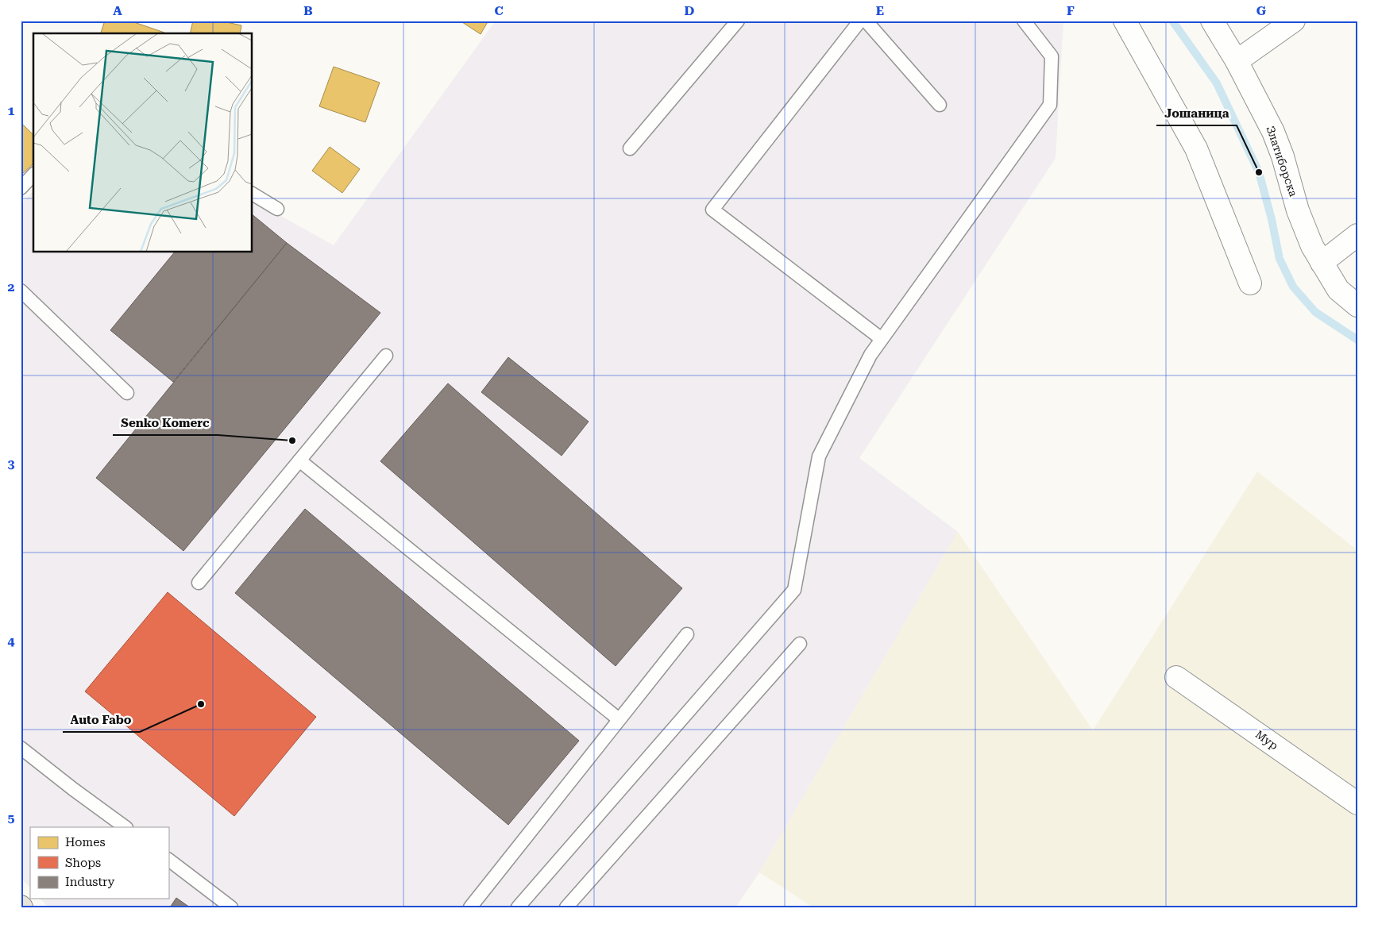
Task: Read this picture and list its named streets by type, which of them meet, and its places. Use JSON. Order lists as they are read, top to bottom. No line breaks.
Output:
{"streets":{"street":["Златиборска","Мур"]},"places":["Јошаница","Senko Komerc","Auto Fabo"],"legend":["Homes","Shops","Industry"],"grid":{"columns":["A","B","C","D","E","F","G"],"rows":["1","2","3","4","5"]}}
